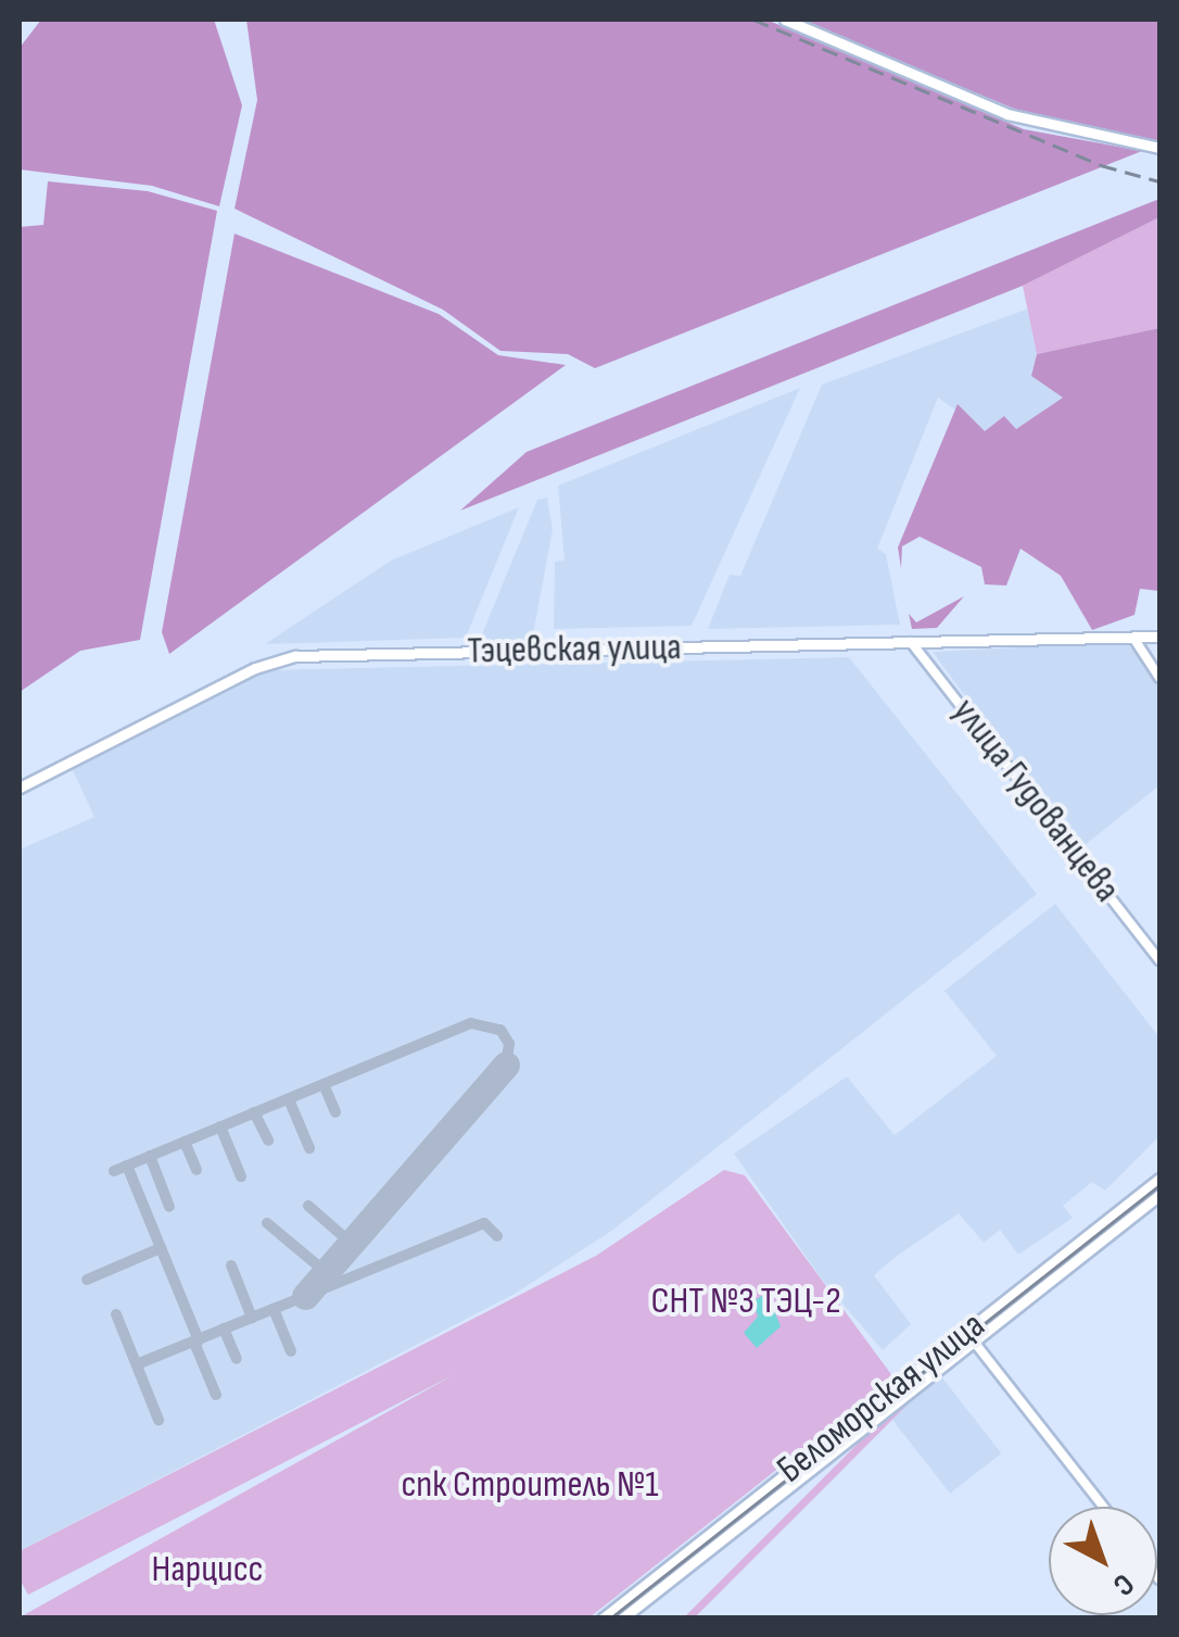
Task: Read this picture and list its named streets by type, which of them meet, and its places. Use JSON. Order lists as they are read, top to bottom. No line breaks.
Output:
{"streets":{"main road":["Тэцевская улица","Беломорская улица"],"street":["улица Гудованцева"]},"crossings":[["Тэцевская улица","улица Гудованцева"]],"parks":["СНТ №3 ТЭЦ-2","спк Строитель №1","Нарцисс"],"north":"bottom right"}
